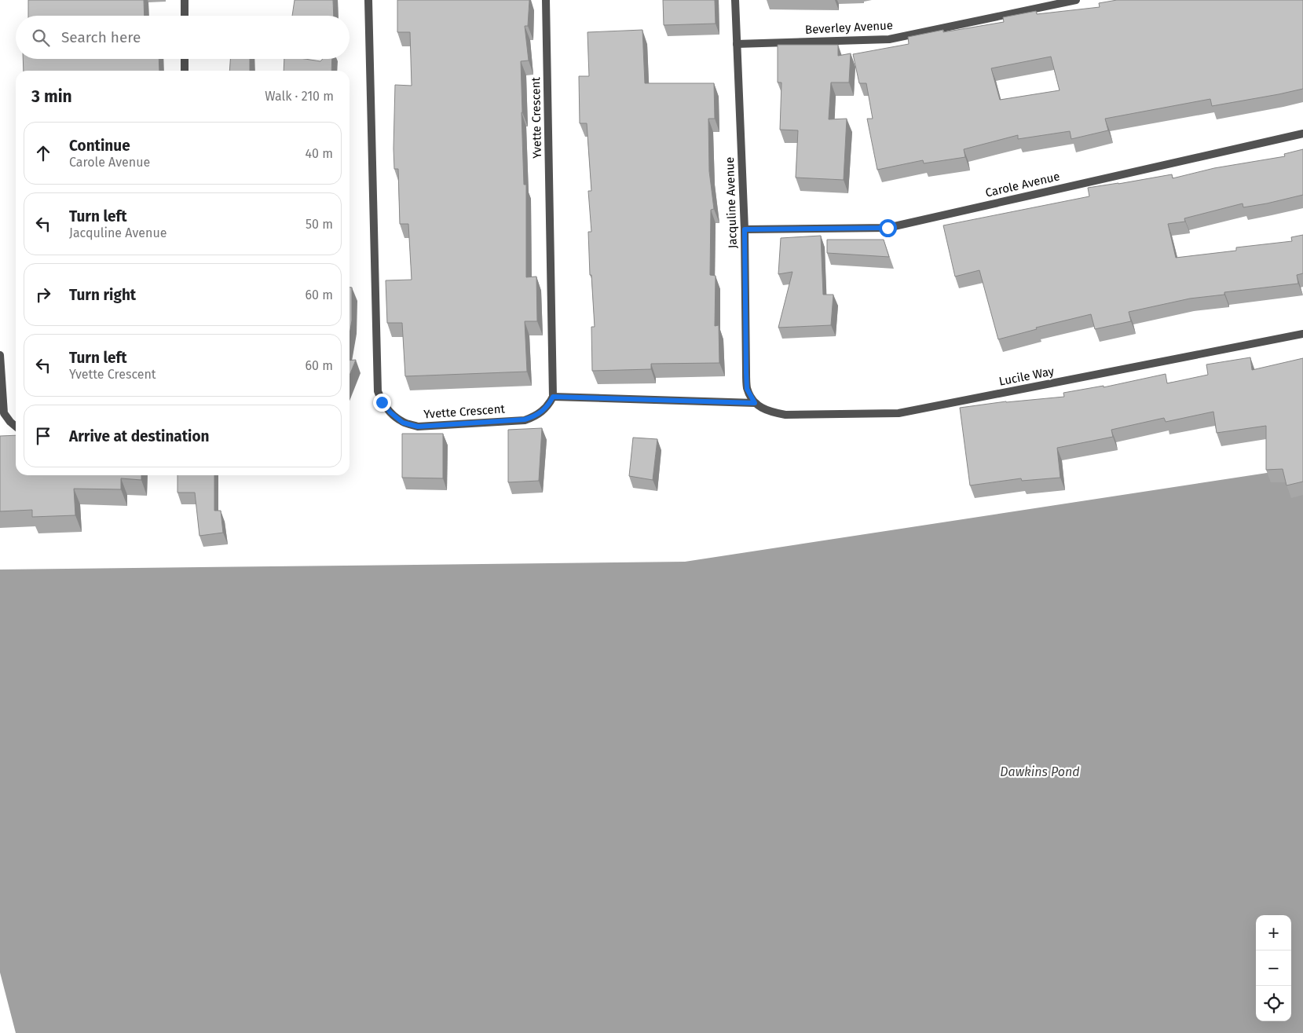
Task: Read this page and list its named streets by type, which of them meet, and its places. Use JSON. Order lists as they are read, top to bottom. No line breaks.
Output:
{"streets":{"street":["Beverley Avenue","Yvette Crescent","Carole Avenue","Jacquline Avenue","Lucile Way"]},"crossings":[["Beverley Avenue","Jacquline Avenue"],["Carole Avenue","Jacquline Avenue"],["Jacquline Avenue","Lucile Way"]],"water":["Dawkins Pond"],"page":{"search":"Search here","heading":["3 min","Walk · 210 m"],"list":[["Continue","Carole Avenue","40 m"],["Turn left","Jacquline Avenue","50 m"],["Turn right","60 m"],["Turn left","Yvette Crescent","60 m"],"Arrive at destination"],"map_buttons":["+","−"]}}
